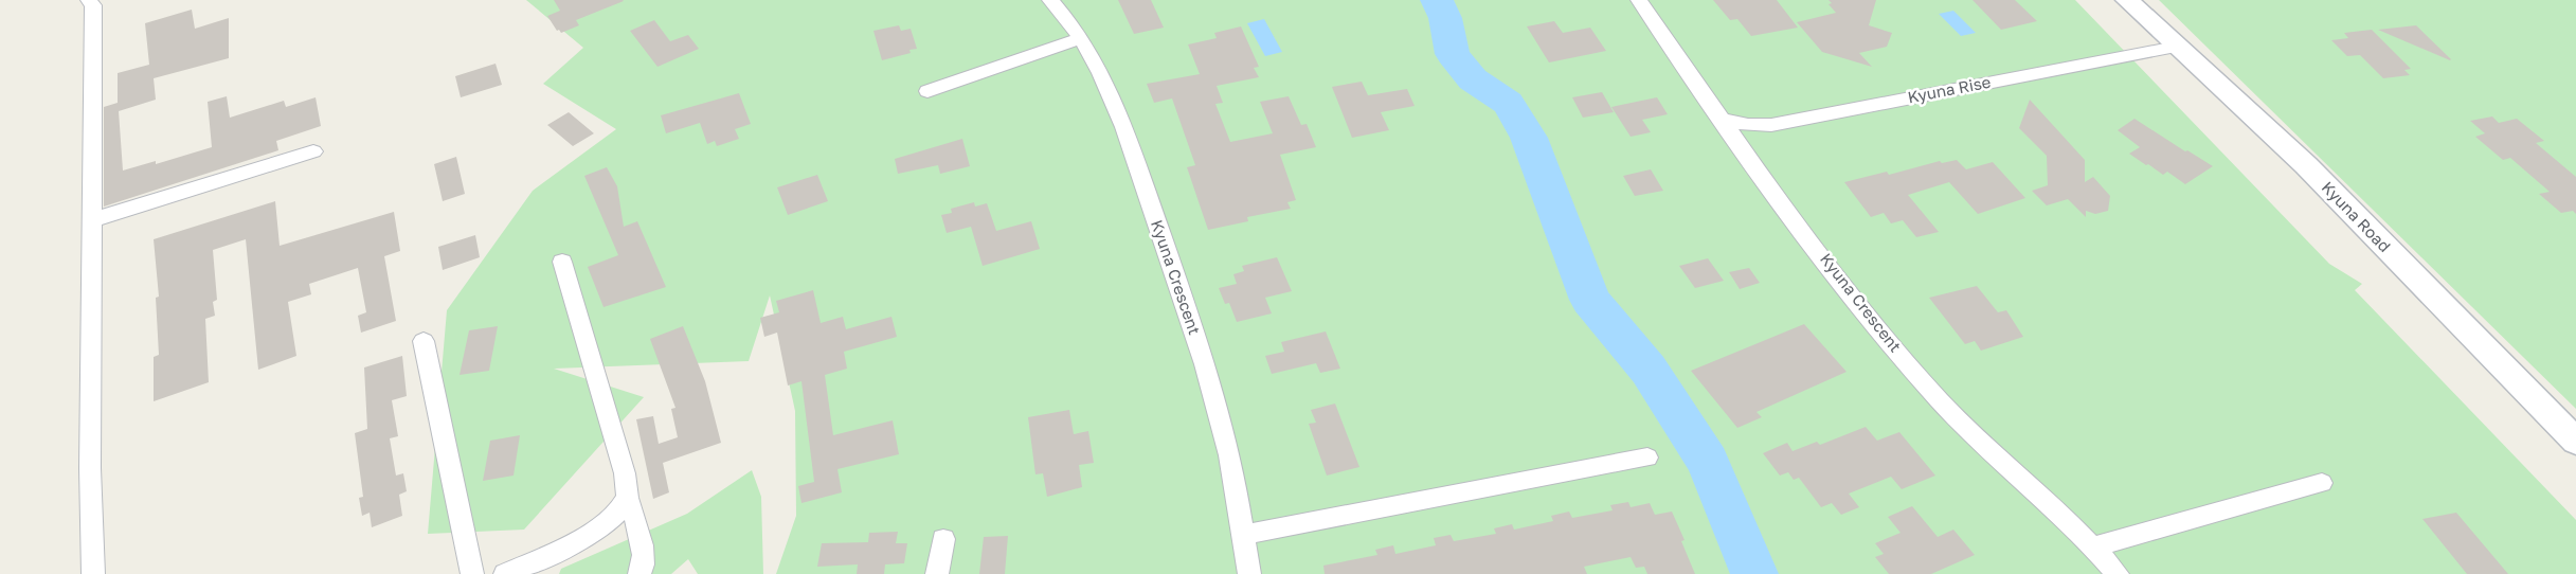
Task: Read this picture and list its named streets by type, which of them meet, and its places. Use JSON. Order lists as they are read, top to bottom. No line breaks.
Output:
{"streets":{"main road":["Kyuna Road"],"street":["Kyuna Rise","Kyuna Crescent"]},"crossings":[["Kyuna Rise","Kyuna Road"],["Kyuna Rise","Kyuna Crescent"]]}
